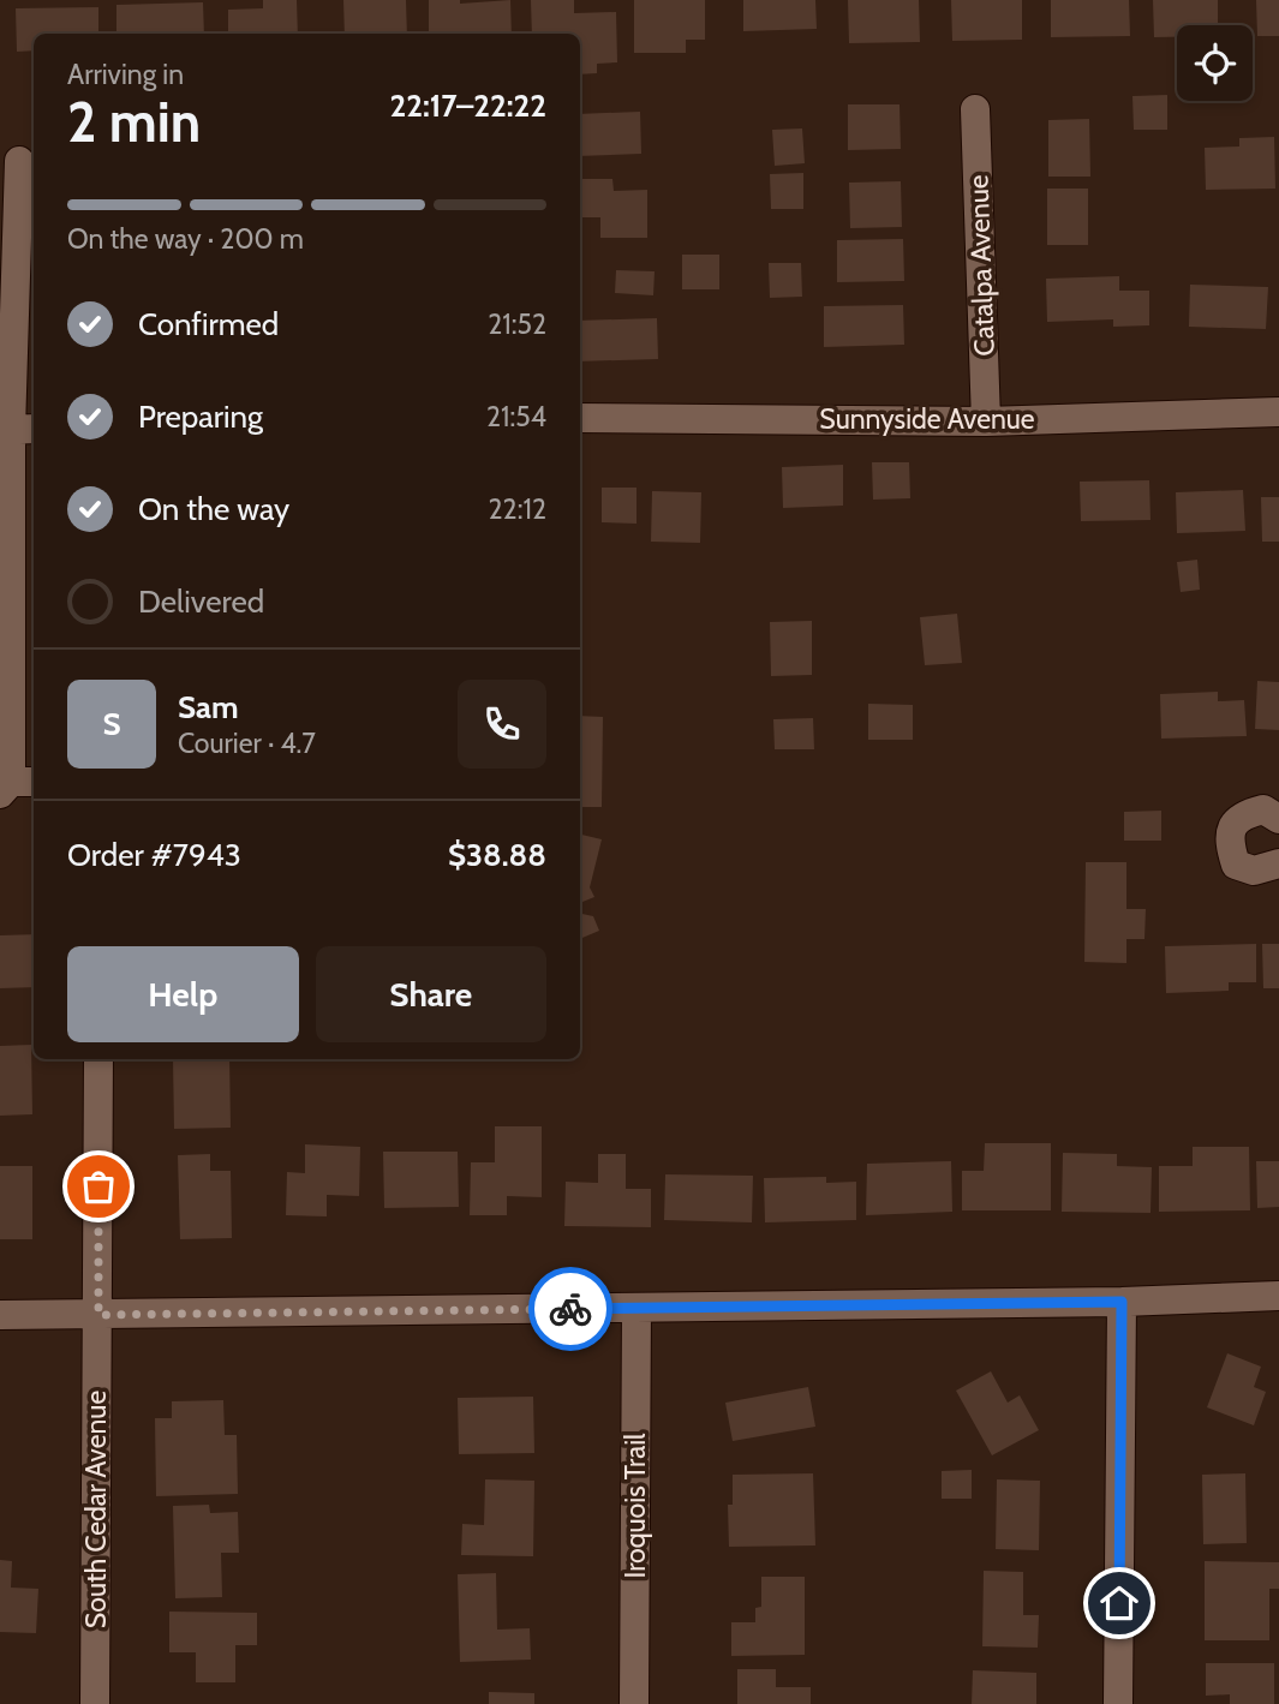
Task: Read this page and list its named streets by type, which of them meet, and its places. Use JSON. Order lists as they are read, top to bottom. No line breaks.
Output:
{"streets":{"street":["Catalpa Avenue","Sunnyside Avenue","Iroquois Trail","South Cedar Avenue"]},"crossings":[["Catalpa Avenue","Sunnyside Avenue"]],"page":{"heading":["2 min","Arriving in","22:17–22:22"],"panel":["Sam","Courier · 4.7","Order #7943","$38.88"],"bar":"On the way · 200 m","list":[["Confirmed","21:52"],["Preparing","21:54"],["On the way","22:12"],"Delivered"],"round":"S","buttons":["Help","Share"]}}
